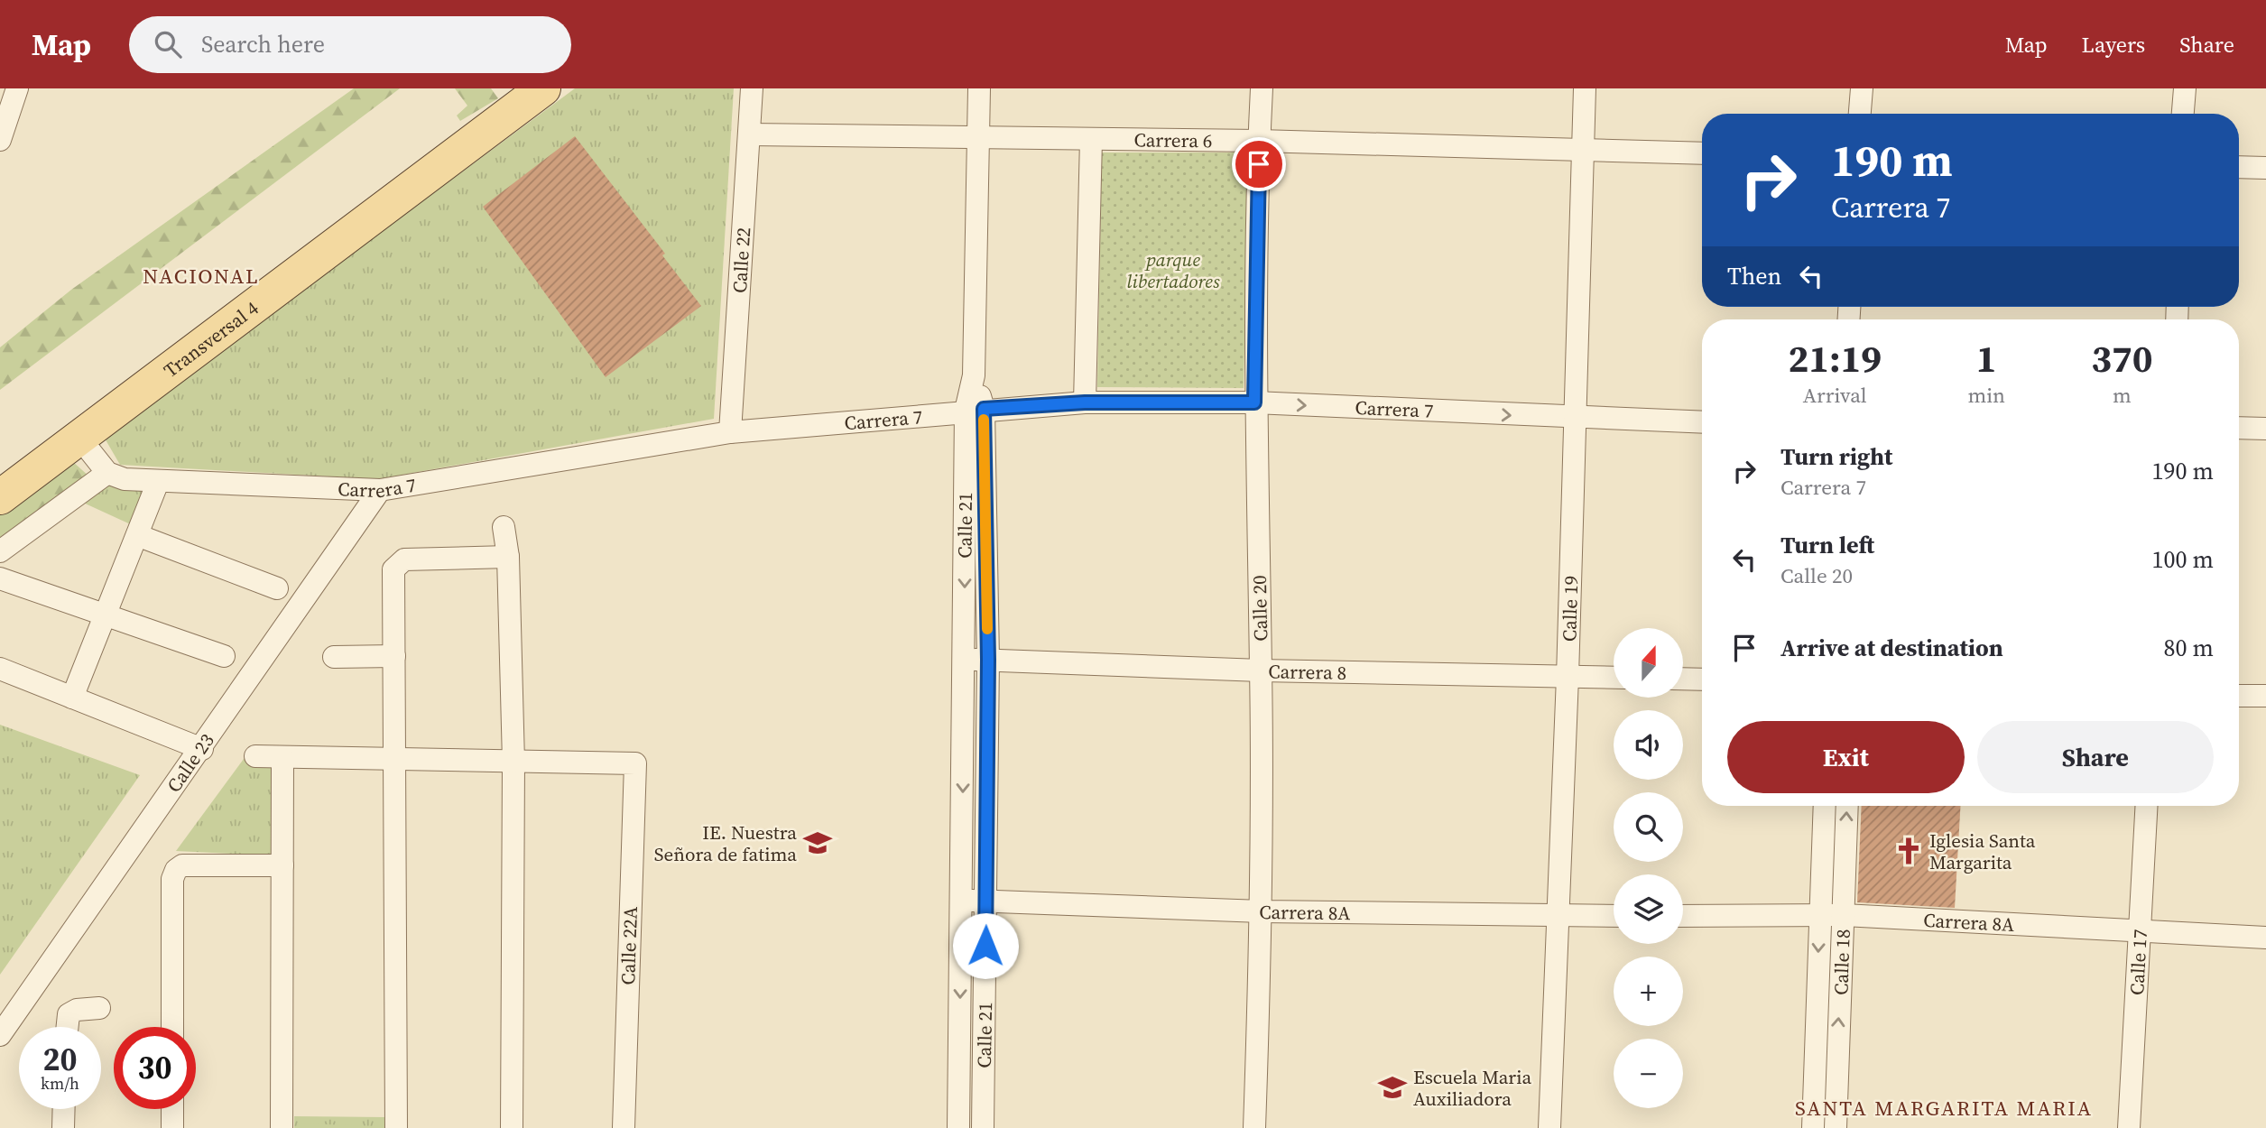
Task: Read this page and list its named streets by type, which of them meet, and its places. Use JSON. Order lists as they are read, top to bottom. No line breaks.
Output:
{"streets":{"main road":["Transversal 4"],"street":["Carrera 6","Calle 22","Carrera 7","Calle 21","Calle 20","Calle 19","Carrera 8","Calle 23","Carrera 8A","Calle 22A","Calle 18","Calle 17"]},"crossings":[["Carrera 6","Calle 22"],["Carrera 6","Calle 21"],["Carrera 6","Calle 20"],["Carrera 6","Calle 19"],["Calle 22","Carrera 7"],["Carrera 7","Calle 21"],["Carrera 7","Calle 20"],["Carrera 7","Calle 19"],["Carrera 7","Calle 23"],["Calle 21","Carrera 8"],["Calle 21","Carrera 8A"],["Calle 20","Carrera 8"],["Calle 20","Carrera 8A"],["Calle 19","Carrera 8"],["Calle 19","Carrera 8A"],["Carrera 8A","Calle 18"],["Carrera 8A","Calle 17"]],"districts":["NACIONAL","SANTA MARGARITA MARIA"],"parks":["parque libertadores"],"places":{"school or university":["IE. Nuestra Señora de fatima","Escuela Maria Auxiliadora"],"church":["Iglesia Santa Margarita"]},"north":"top","page":{"header":"Map","search":"Search here","nav":["Map","Layers","Share"],"turn":["190 m","Carrera 7"],"then":"Then","eta":["21:19","Arrival","1","min","370","m"],"list":[{"name":"Turn right","note":"Carrera 7","value":"190 m"},{"name":"Turn left","note":"Calle 20","value":"100 m"},{"name":"Arrive at destination","value":"80 m"}],"map_buttons":["+","−"],"buttons":["Exit","Share"],"speed":"20 km/h","limit":"30"}}
